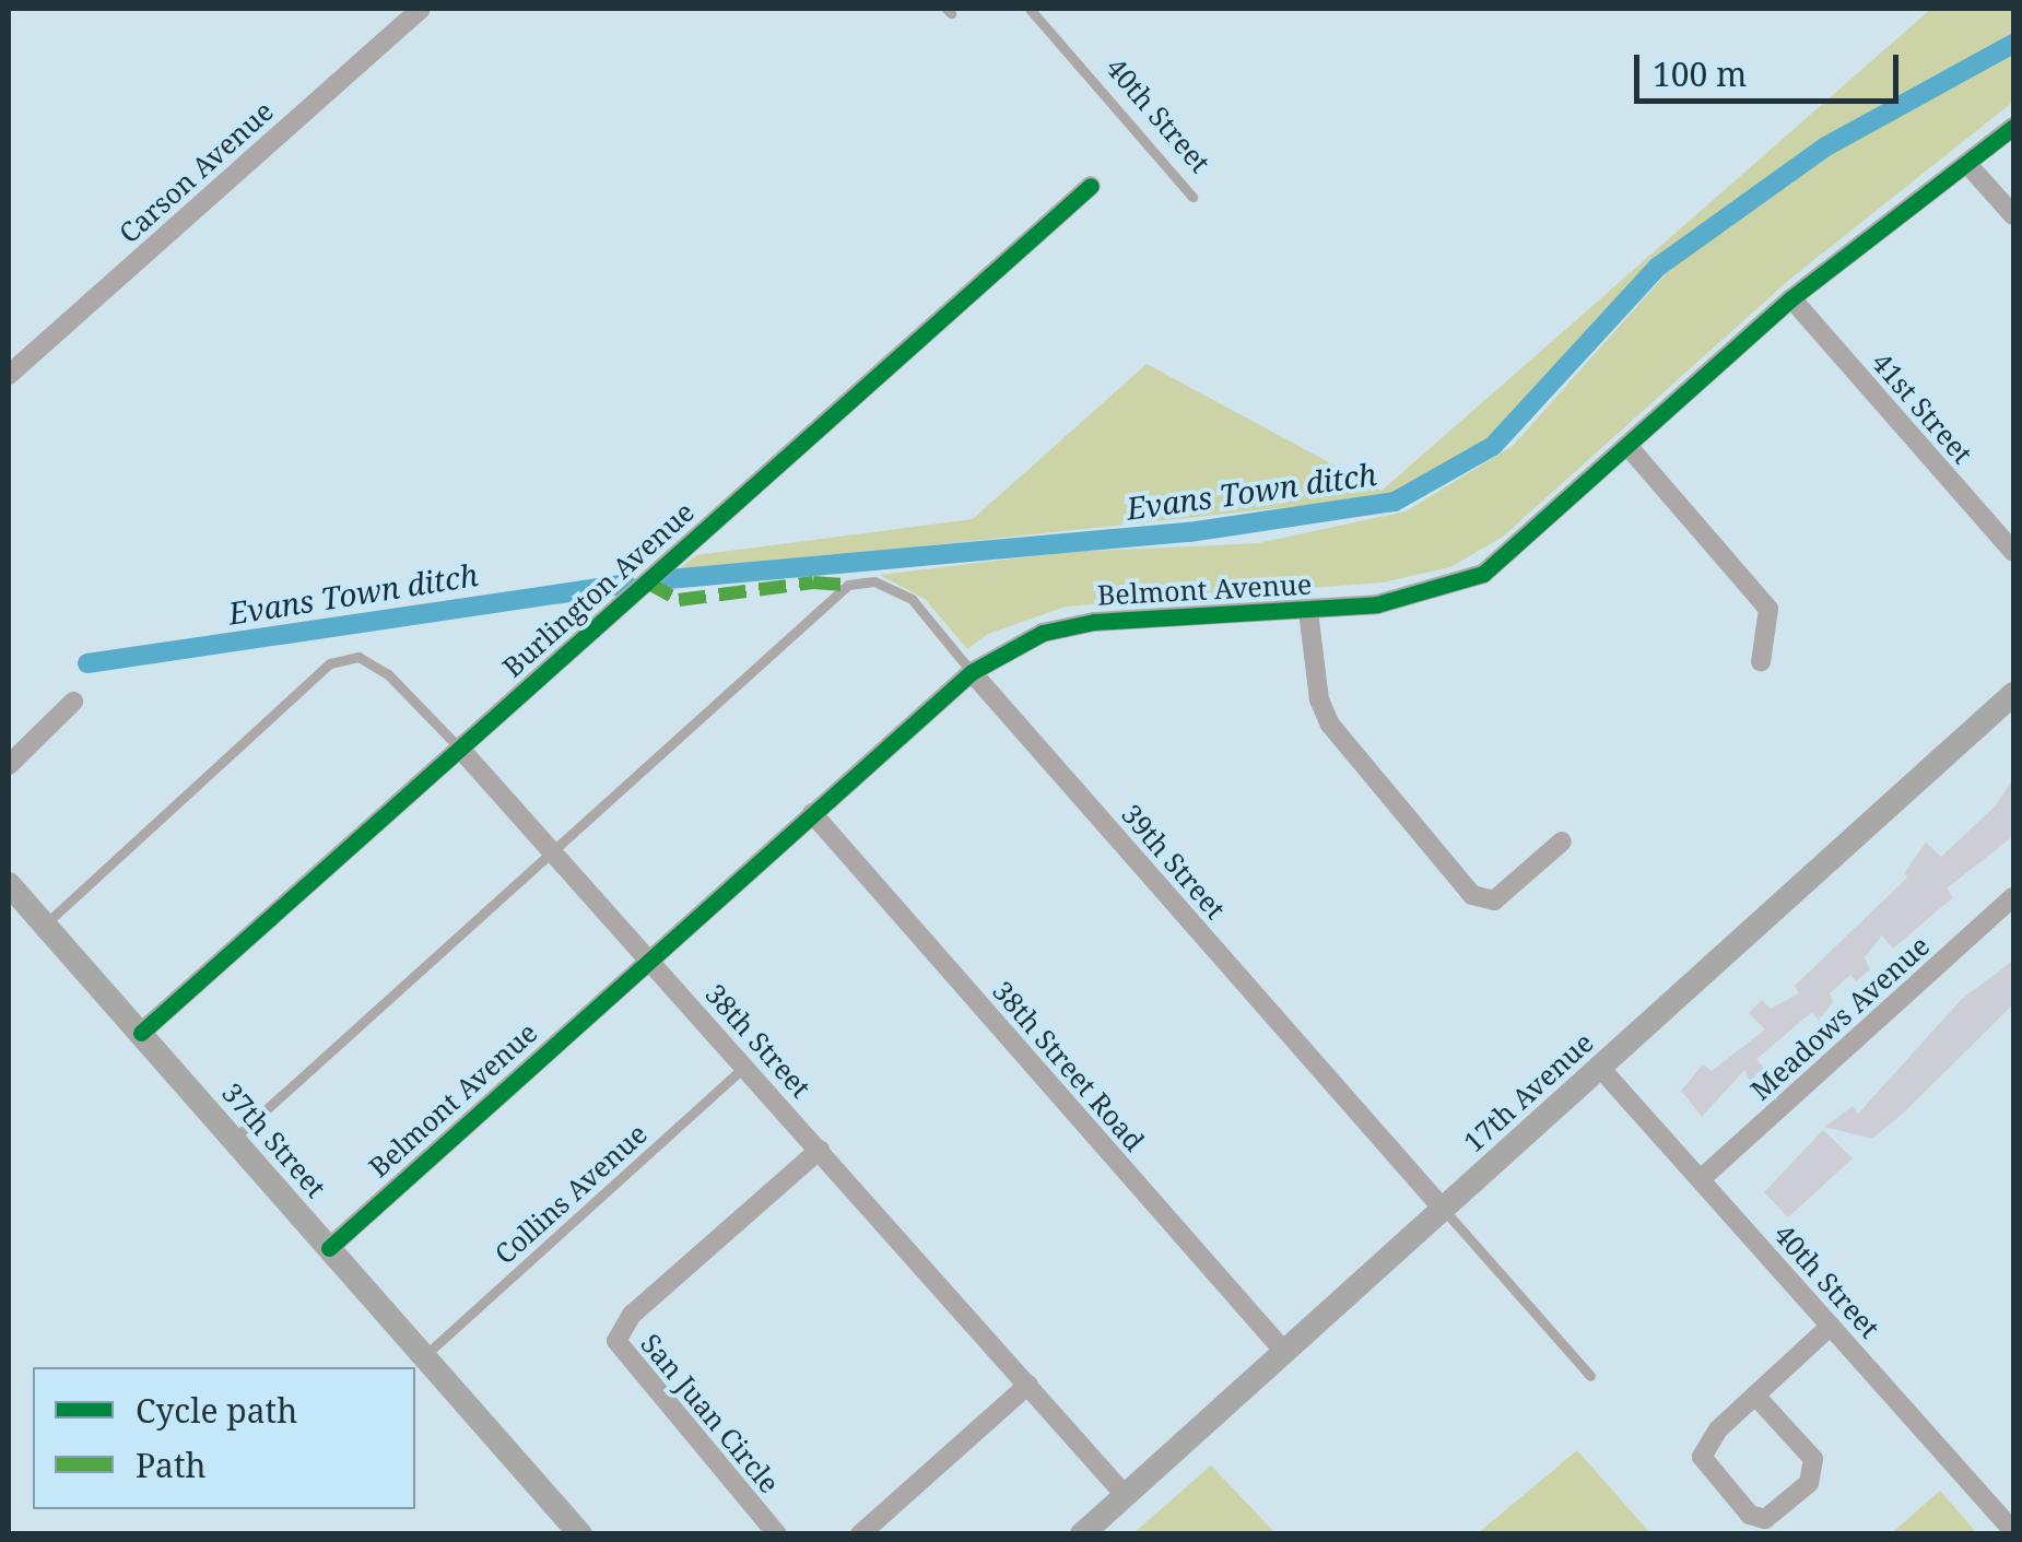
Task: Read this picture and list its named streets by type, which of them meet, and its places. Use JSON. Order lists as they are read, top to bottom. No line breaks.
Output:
{"streets":{"main road":["17th Avenue","37th Street"],"street":["40th Street","Carson Avenue","41st Street","Burlington Avenue","Belmont Avenue","39th Street","Meadows Avenue","38th Street","38th Street Road","San Juan Circle"],"lane":["Collins Avenue"]},"crossings":[["40th Street","Meadows Avenue"],["40th Street","17th Avenue"],["41st Street","Belmont Avenue"],["Burlington Avenue","38th Street"],["Burlington Avenue","37th Street"],["Belmont Avenue","39th Street"],["Belmont Avenue","38th Street"],["Belmont Avenue","38th Street Road"],["Belmont Avenue","37th Street"],["39th Street","38th Street"],["39th Street","17th Avenue"],["38th Street","17th Avenue"],["38th Street","37th Street"],["38th Street","Collins Avenue"],["38th Street","San Juan Circle"],["38th Street Road","17th Avenue"],["37th Street","Collins Avenue"]],"water":["Evans Town ditch"],"legend":["Cycle path","Path"],"scale_bar":"100 m"}
